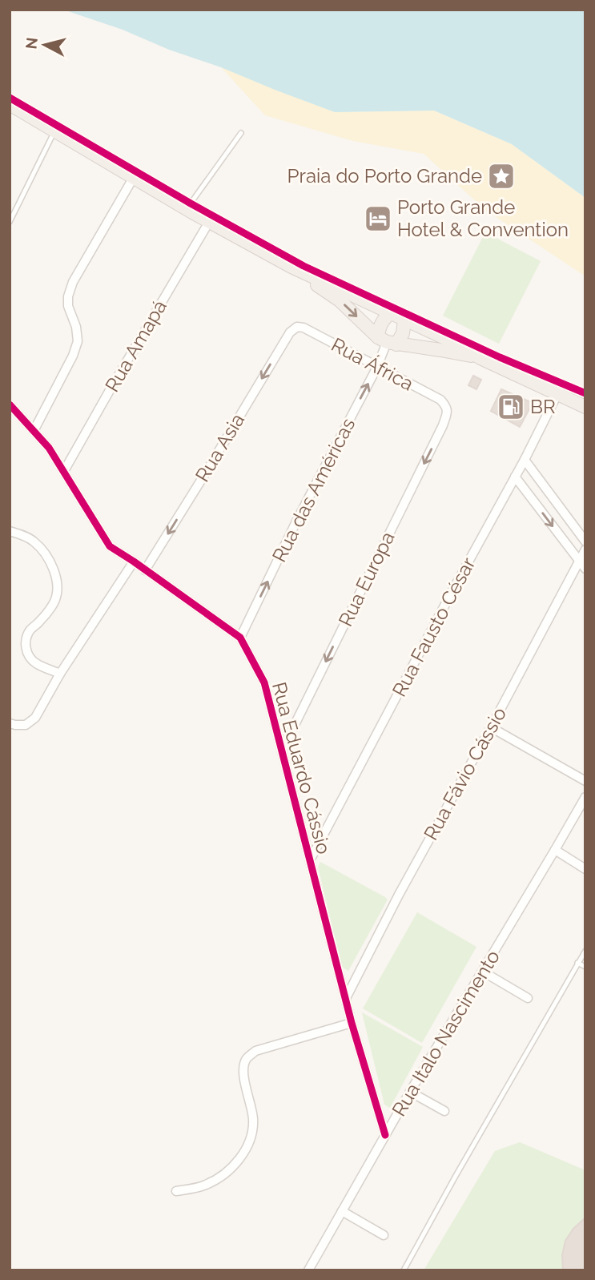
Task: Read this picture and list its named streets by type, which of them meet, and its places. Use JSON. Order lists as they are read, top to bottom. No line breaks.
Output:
{"streets":{"street":["Rua Amapá","Rua África","Rua Asia","Rua das Américas","Rua Europa","Rua Fausto César","Rua Eduardo Cássio","Rua Fávio Cássio","Rua Italo Nascimento"]},"crossings":[["Rua Amapá","Rua Eduardo Cássio"],["Rua África","Rua Asia"],["Rua África","Rua das Américas"],["Rua África","Rua Europa"],["Rua Asia","Rua Eduardo Cássio"],["Rua das Américas","Rua Eduardo Cássio"],["Rua Europa","Rua Eduardo Cássio"],["Rua Fausto César","Rua Eduardo Cássio"],["Rua Eduardo Cássio","Rua Fávio Cássio"],["Rua Eduardo Cássio","Rua Italo Nascimento"]],"one_way":["Rua Asia","Rua das Américas","Rua Europa"],"places":{"place":["Praia do Porto Grande"],"hotel":["Porto Grande Hotel & Convention"],"fuel station":["BR"]},"north":"left"}
